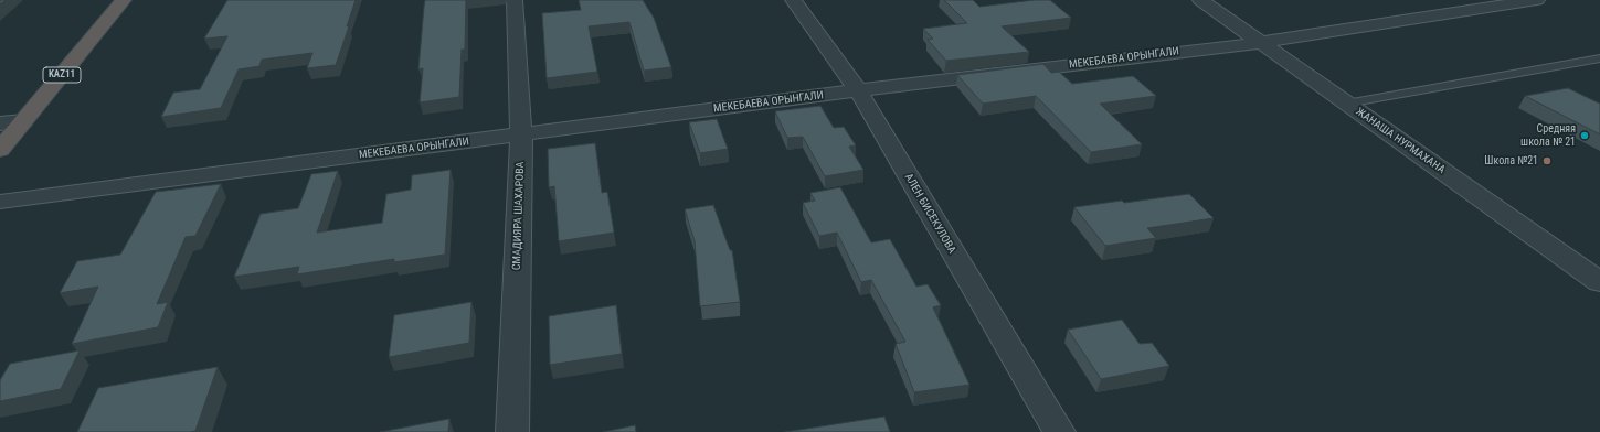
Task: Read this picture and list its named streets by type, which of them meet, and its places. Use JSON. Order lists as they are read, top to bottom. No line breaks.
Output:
{"streets":{"highway":["KAZ11"],"street":["МЕКЕБАЕВА ОРЫНГАЛИ","ЖАНАША НУРМАХАНА","АЛЕН БИСЕКУЛОВА","СМАДИЯРА ШАХАРОВА"]},"crossings":[["МЕКЕБАЕВА ОРЫНГАЛИ","ЖАНАША НУРМАХАНА"],["МЕКЕБАЕВА ОРЫНГАЛИ","АЛЕН БИСЕКУЛОВА"],["МЕКЕБАЕВА ОРЫНГАЛИ","СМАДИЯРА ШАХАРОВА"]],"places":["Средняя школа № 21","Школа №21"]}
